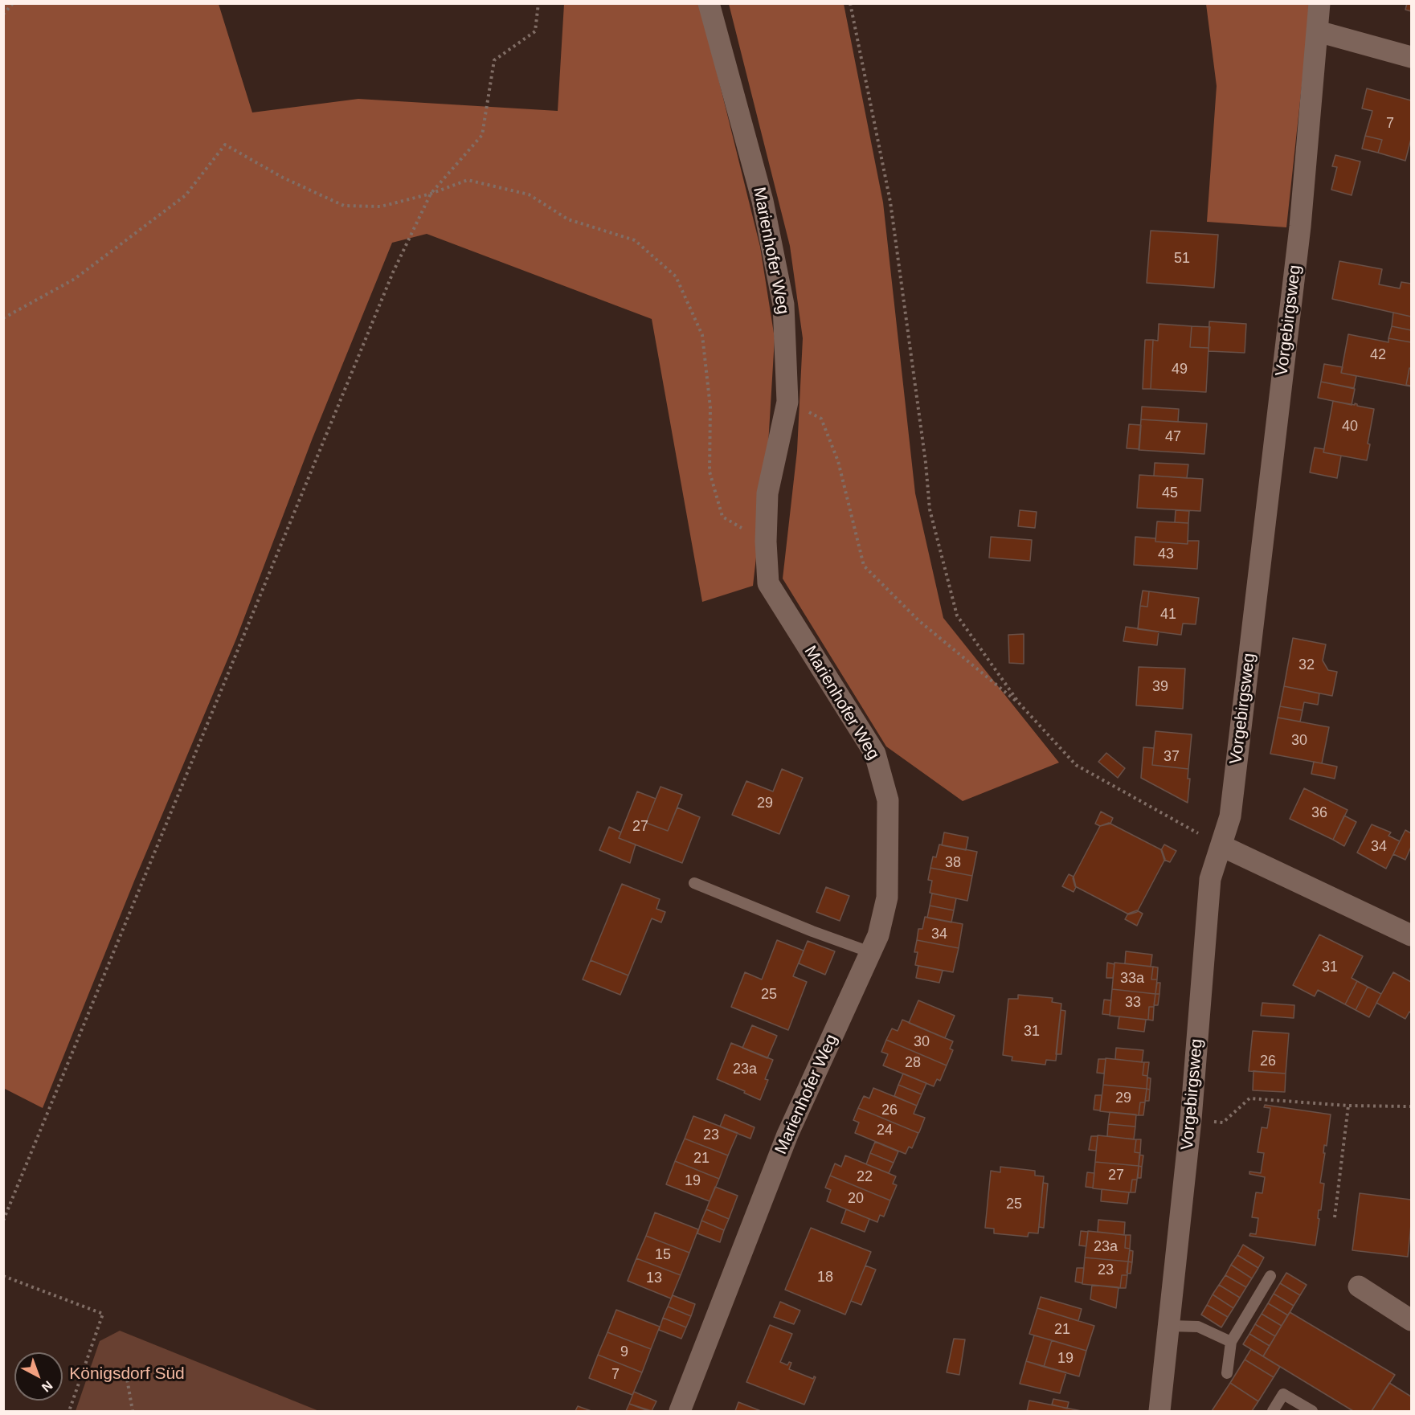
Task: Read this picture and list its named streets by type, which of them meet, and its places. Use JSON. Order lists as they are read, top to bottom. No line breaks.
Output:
{"streets":{"street":["Marienhofer Weg","Vorgebirgsweg"]},"parks":["Königsdorf Süd"],"house_numbers":["7","51","42","49","40","47","45","43","41","32","39","30","37","29","36","27","34","38","34","31","33a","25","33","31","30","26","28","23a","29","26","24","23","21","27","22","19","20","25","23a","15","23","18","13","21","9","19","7"],"north":"bottom right"}
